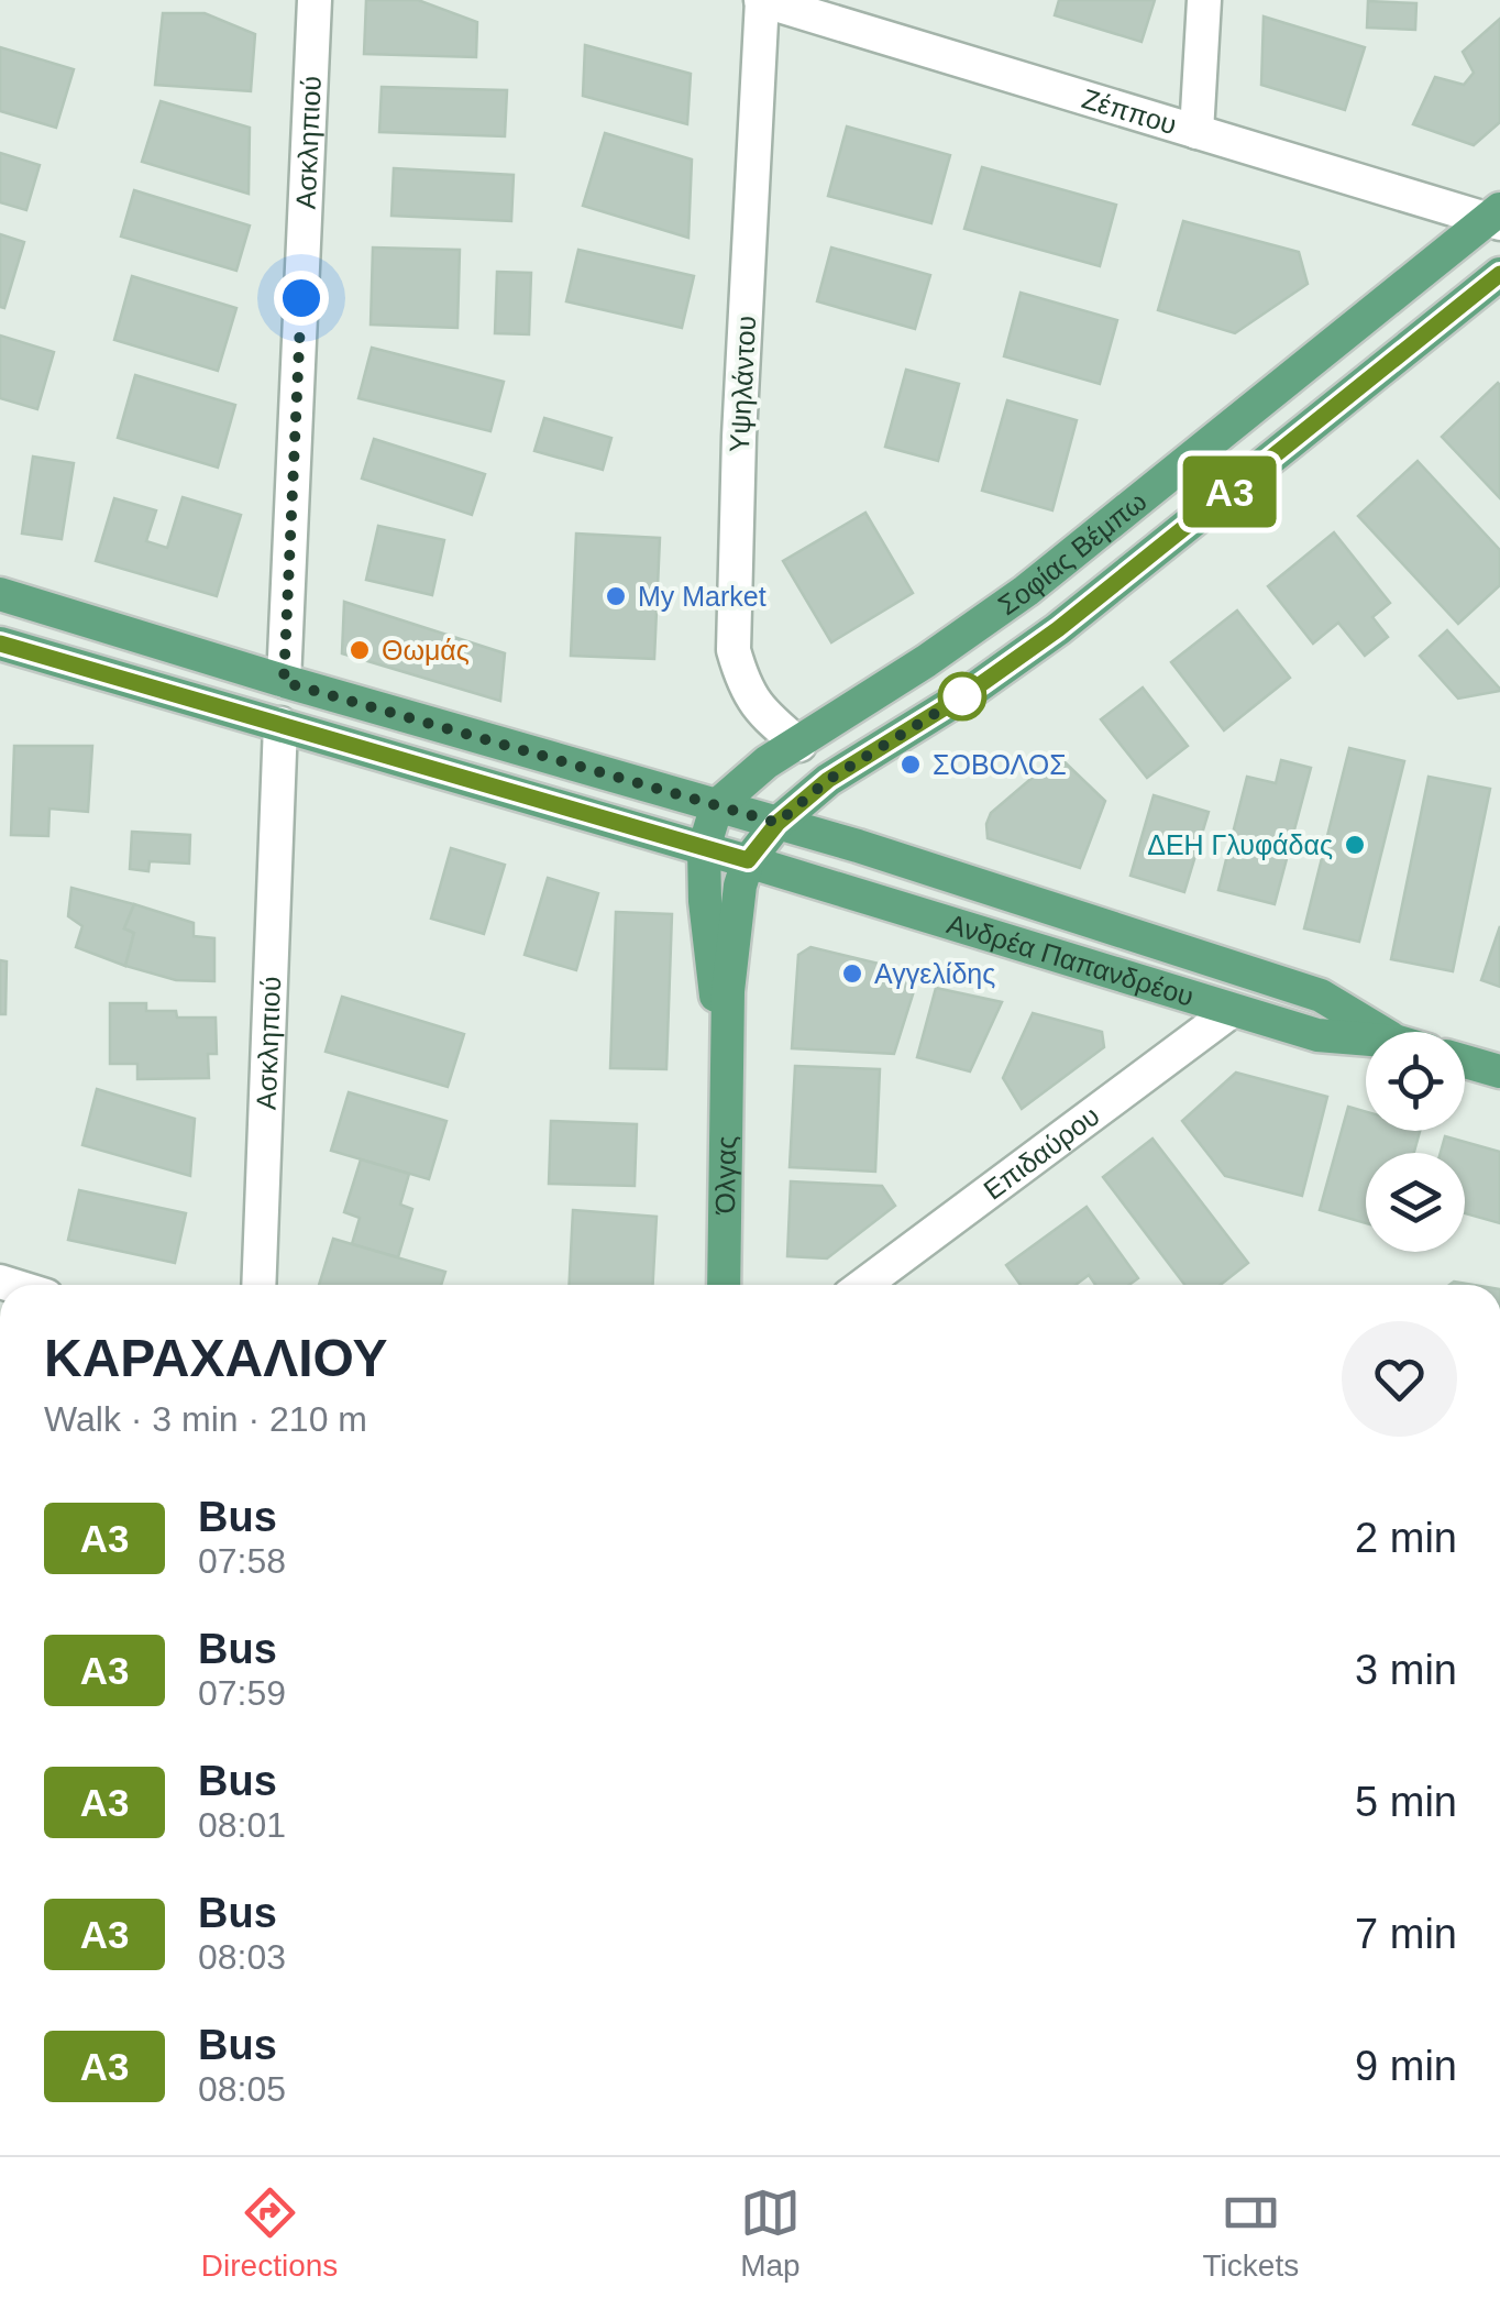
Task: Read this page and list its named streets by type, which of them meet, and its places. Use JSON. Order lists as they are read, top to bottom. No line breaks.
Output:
{"streets":{"main road":["Σοφίας Βέμπω","Ανδρέα Παπανδρέου","Όλγας"],"street":["Ζέππου","Ασκληπιού","Υψηλάντου","Επιδαύρου"]},"crossings":[["Ζέππου","Υψηλάντου"],["Ζέππου","Σοφίας Βέμπω"],["Υψηλάντου","Σοφίας Βέμπω"],["Σοφίας Βέμπω","Ανδρέα Παπανδρέου"],["Σοφίας Βέμπω","Όλγας"],["Ανδρέα Παπανδρέου","Επιδαύρου"],["Ανδρέα Παπανδρέου","Όλγας"]],"places":["My Market","Θωμάς","ΣΟΒΟΛΟΣ","ΔΕΗ Γλυφάδας","Αγγελίδης"],"lines":["bus line Α3"],"page":{"on_map":"Α3","heading":["ΚΑΡΑΧΑΛΙΟΥ","Walk · 3 min · 210 m"],"list":[{"mark":"Α3","name":"Bus","note":"07:58","value":"2 min"},{"mark":"Α3","name":"Bus","note":"07:59","value":"3 min"},{"mark":"Α3","name":"Bus","note":"08:01","value":"5 min"},{"mark":"Α3","name":"Bus","note":"08:03","value":"7 min"},{"mark":"Α3","name":"Bus","note":"08:05","value":"9 min"}],"tabs":["Directions","Map","Tickets"]}}
